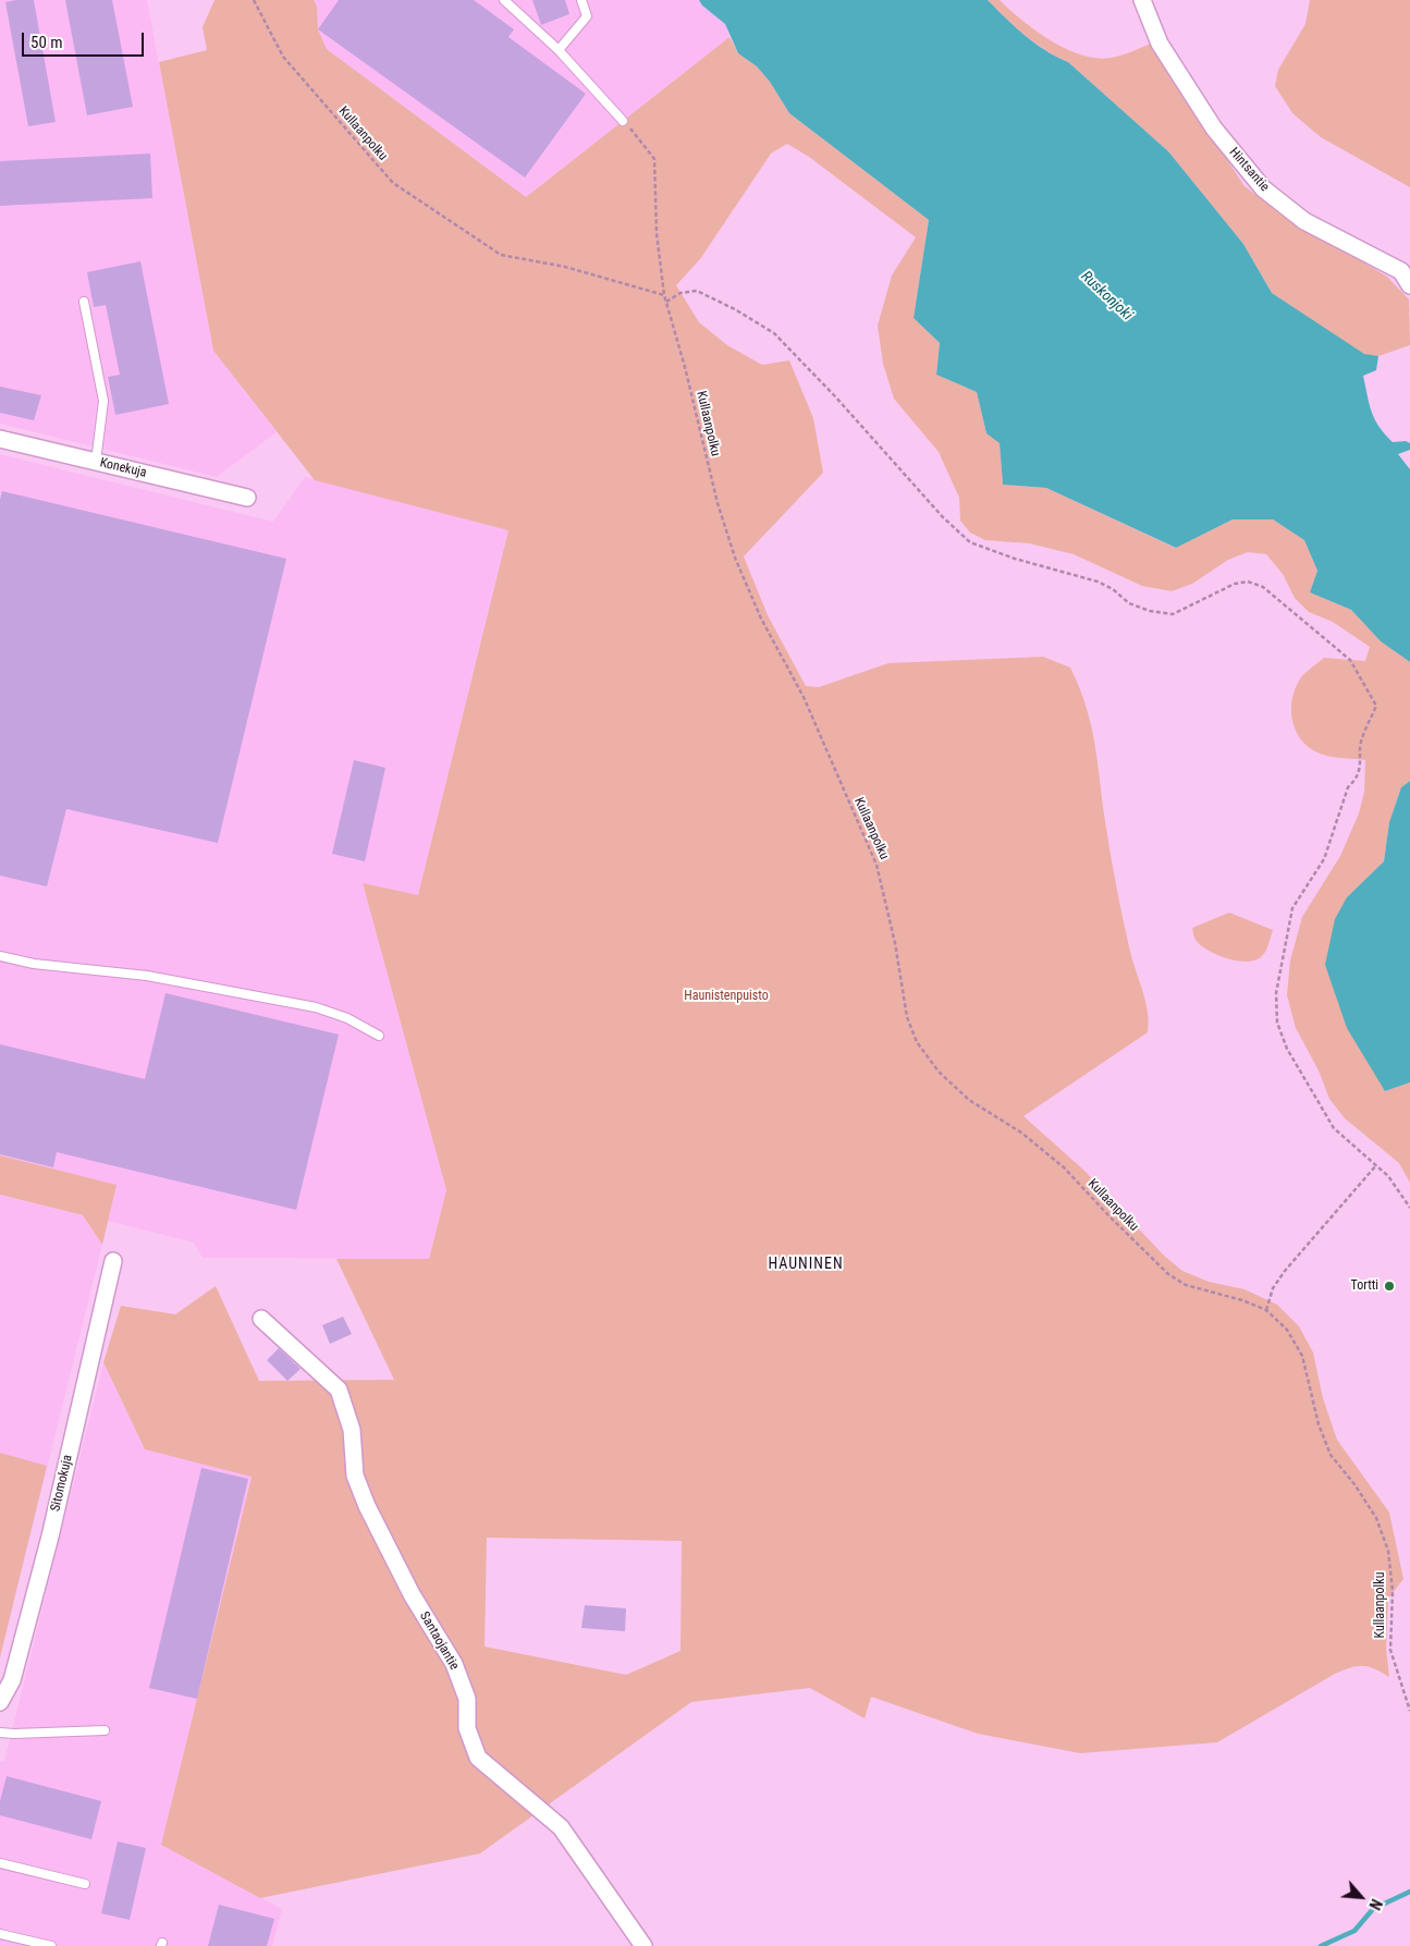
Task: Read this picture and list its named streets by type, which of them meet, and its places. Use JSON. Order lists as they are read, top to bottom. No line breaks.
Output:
{"streets":{"street":["Hintsantie","Konekuja","Sitomokuja","Santaojantie"],"path":["Kullaanpolku"]},"districts":["HAUNINEN"],"water":["Ruskonjoki"],"parks":["Haunistenpuisto"],"places":["Tortti"],"scale_bar":"50 m","north":"bottom right"}
